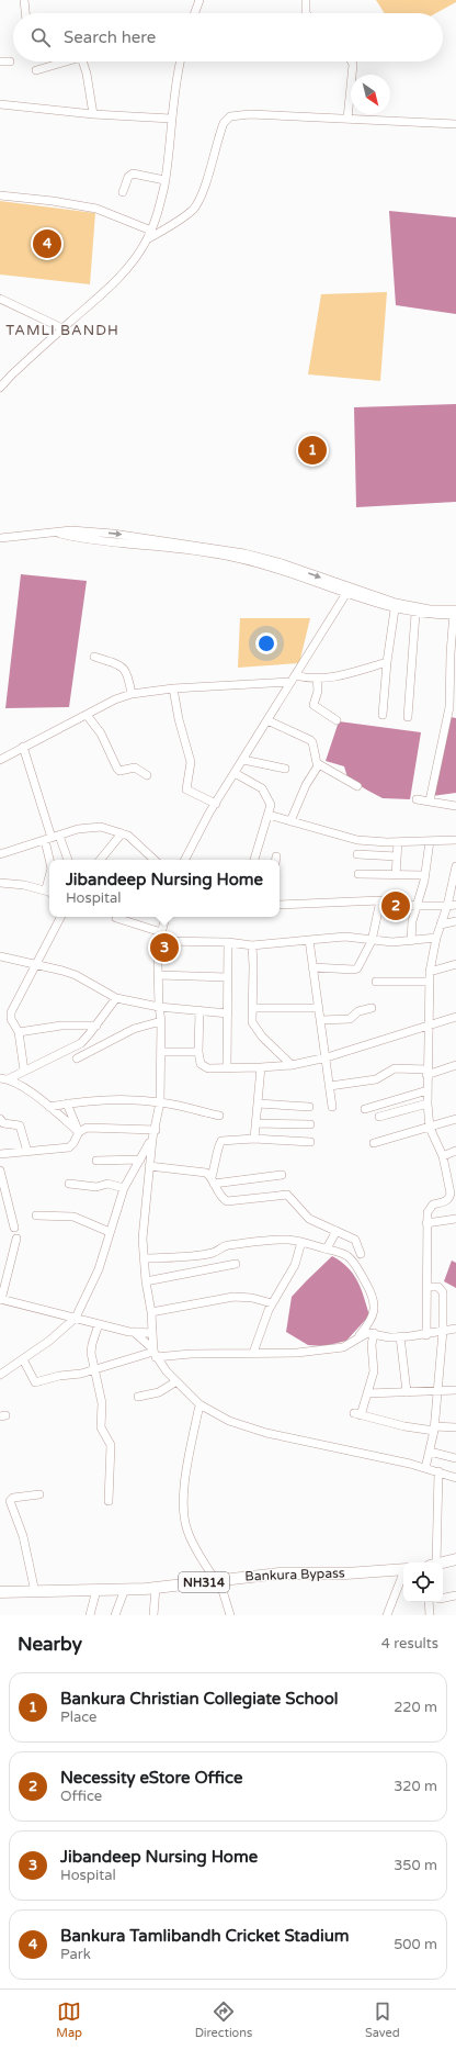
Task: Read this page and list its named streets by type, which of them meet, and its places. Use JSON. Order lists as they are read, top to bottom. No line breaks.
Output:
{"streets":{"highway":["Bankura Bypass","NH314"]},"districts":["TAMLI BANDH"],"north":"bottom right","page":{"search":"Search here","pins":["4","1","2","3"],"popup":["Jibandeep Nursing Home","Hospital"],"heading":["Nearby","4 results"],"list":[{"mark":"1","name":"Bankura Christian Collegiate School","note":"Place","value":"220 m"},{"mark":"2","name":"Necessity eStore Office","note":"Office","value":"320 m"},{"mark":"3","name":"Jibandeep Nursing Home","note":"Hospital","value":"350 m"},{"mark":"4","name":"Bankura Tamlibandh Cricket Stadium","note":"Park","value":"500 m"}],"nav":["Map","Directions","Saved"]}}
